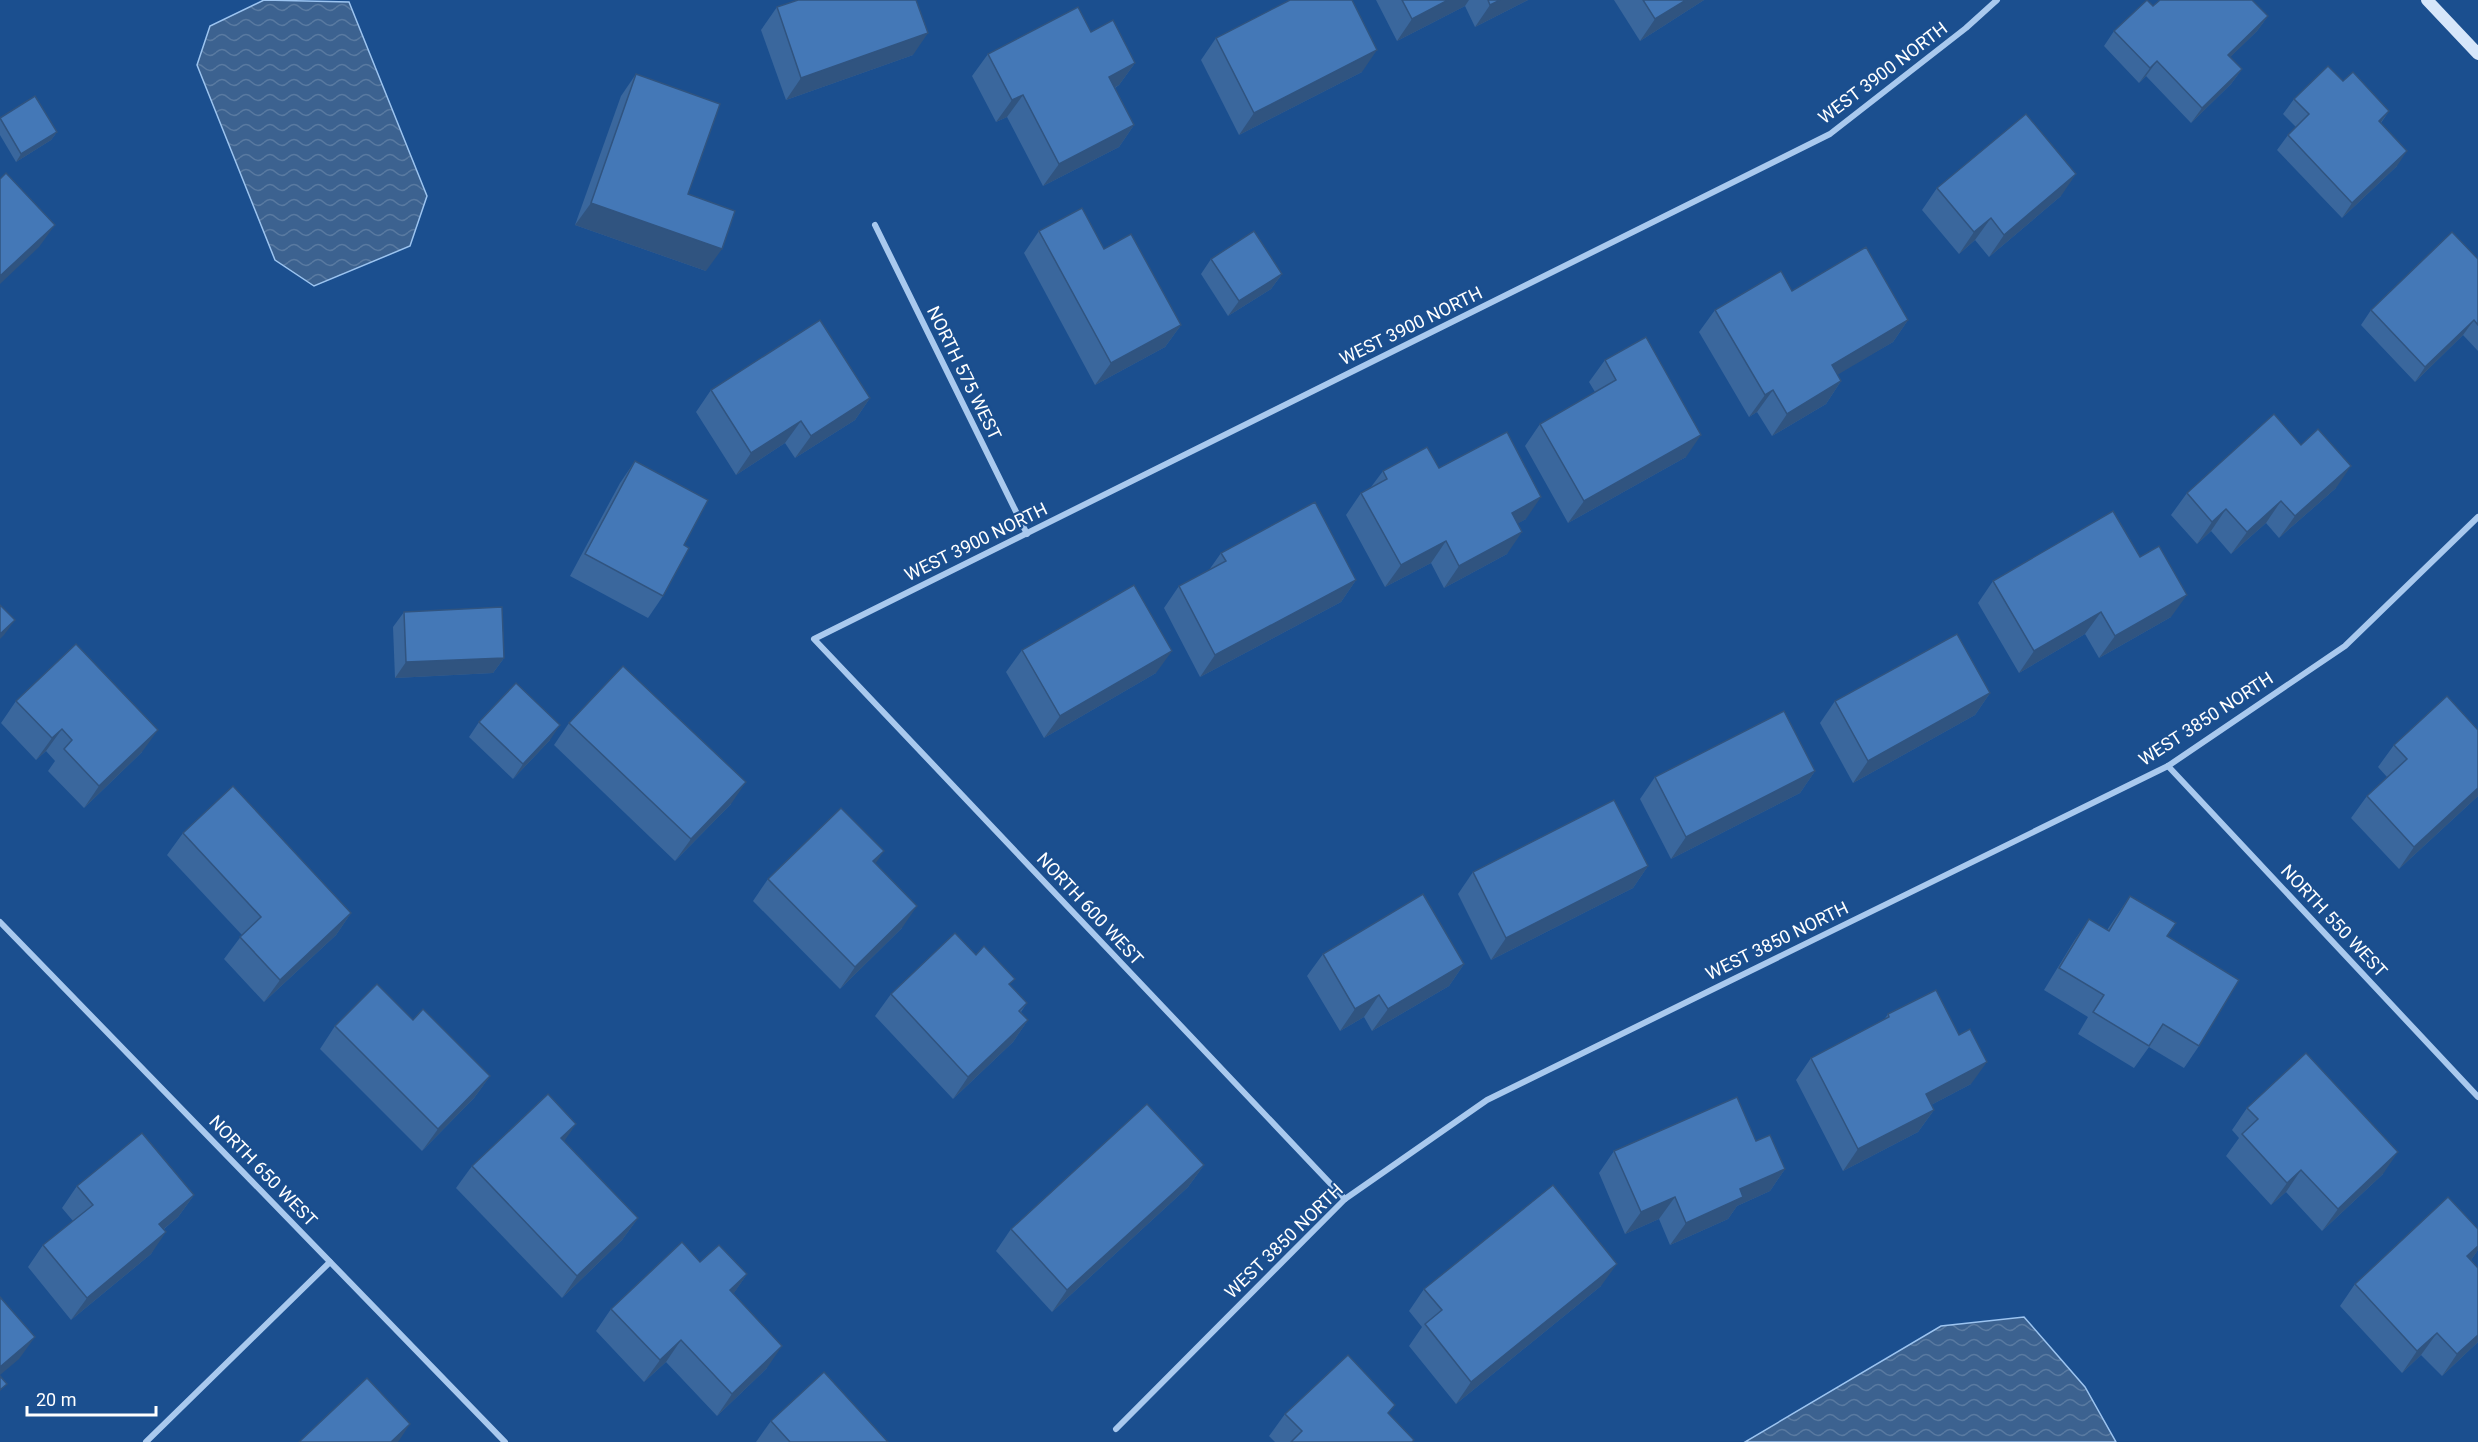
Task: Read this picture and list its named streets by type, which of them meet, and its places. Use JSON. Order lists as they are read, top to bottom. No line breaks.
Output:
{"streets":{"street":["WEST 3900 NORTH","NORTH 575 WEST","WEST 3850 NORTH","NORTH 600 WEST","NORTH 550 WEST","NORTH 650 WEST"]},"crossings":[["WEST 3900 NORTH","NORTH 575 WEST"],["WEST 3900 NORTH","NORTH 600 WEST"],["WEST 3850 NORTH","NORTH 600 WEST"],["WEST 3850 NORTH","NORTH 550 WEST"]],"scale_bar":"20 m"}
